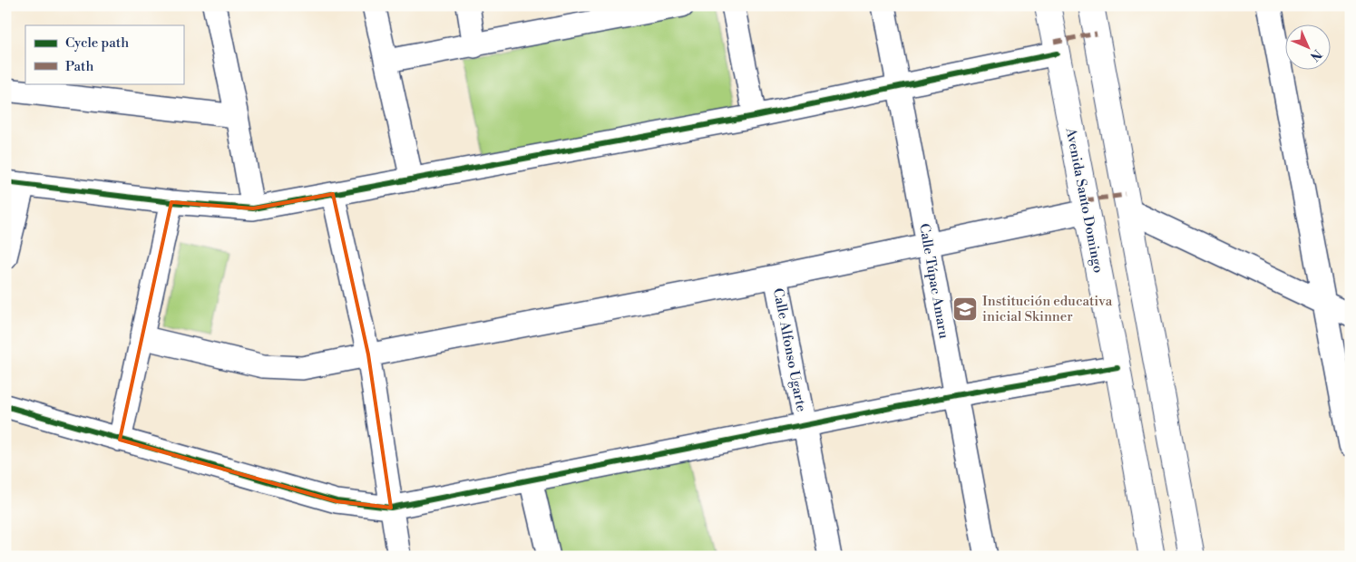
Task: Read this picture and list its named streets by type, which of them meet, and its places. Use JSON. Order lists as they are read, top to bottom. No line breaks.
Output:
{"streets":{"street":["Avenida Santo Domingo","Calle Túpac Amaru","Calle Alfonso Ugarte"]},"places":{"school or university":["Institución educativa inicial Skinner"]},"legend":["Cycle path","Path"],"north":"bottom right"}
